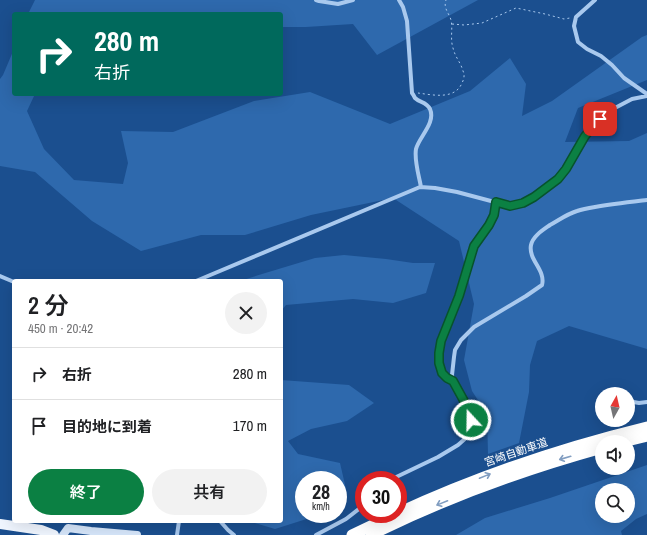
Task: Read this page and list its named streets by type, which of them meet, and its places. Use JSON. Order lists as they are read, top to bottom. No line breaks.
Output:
{"streets":{"highway":["宮崎自動車道"]},"north":"top","page":{"turn":["280 m","右折"],"heading":["2 分","450 m · 20:42"],"list":[{"name":"右折","value":"280 m"},{"name":"目的地に到着","value":"170 m"}],"buttons":["終了","共有"],"speed":"28 km/h","limit":"30"}}
